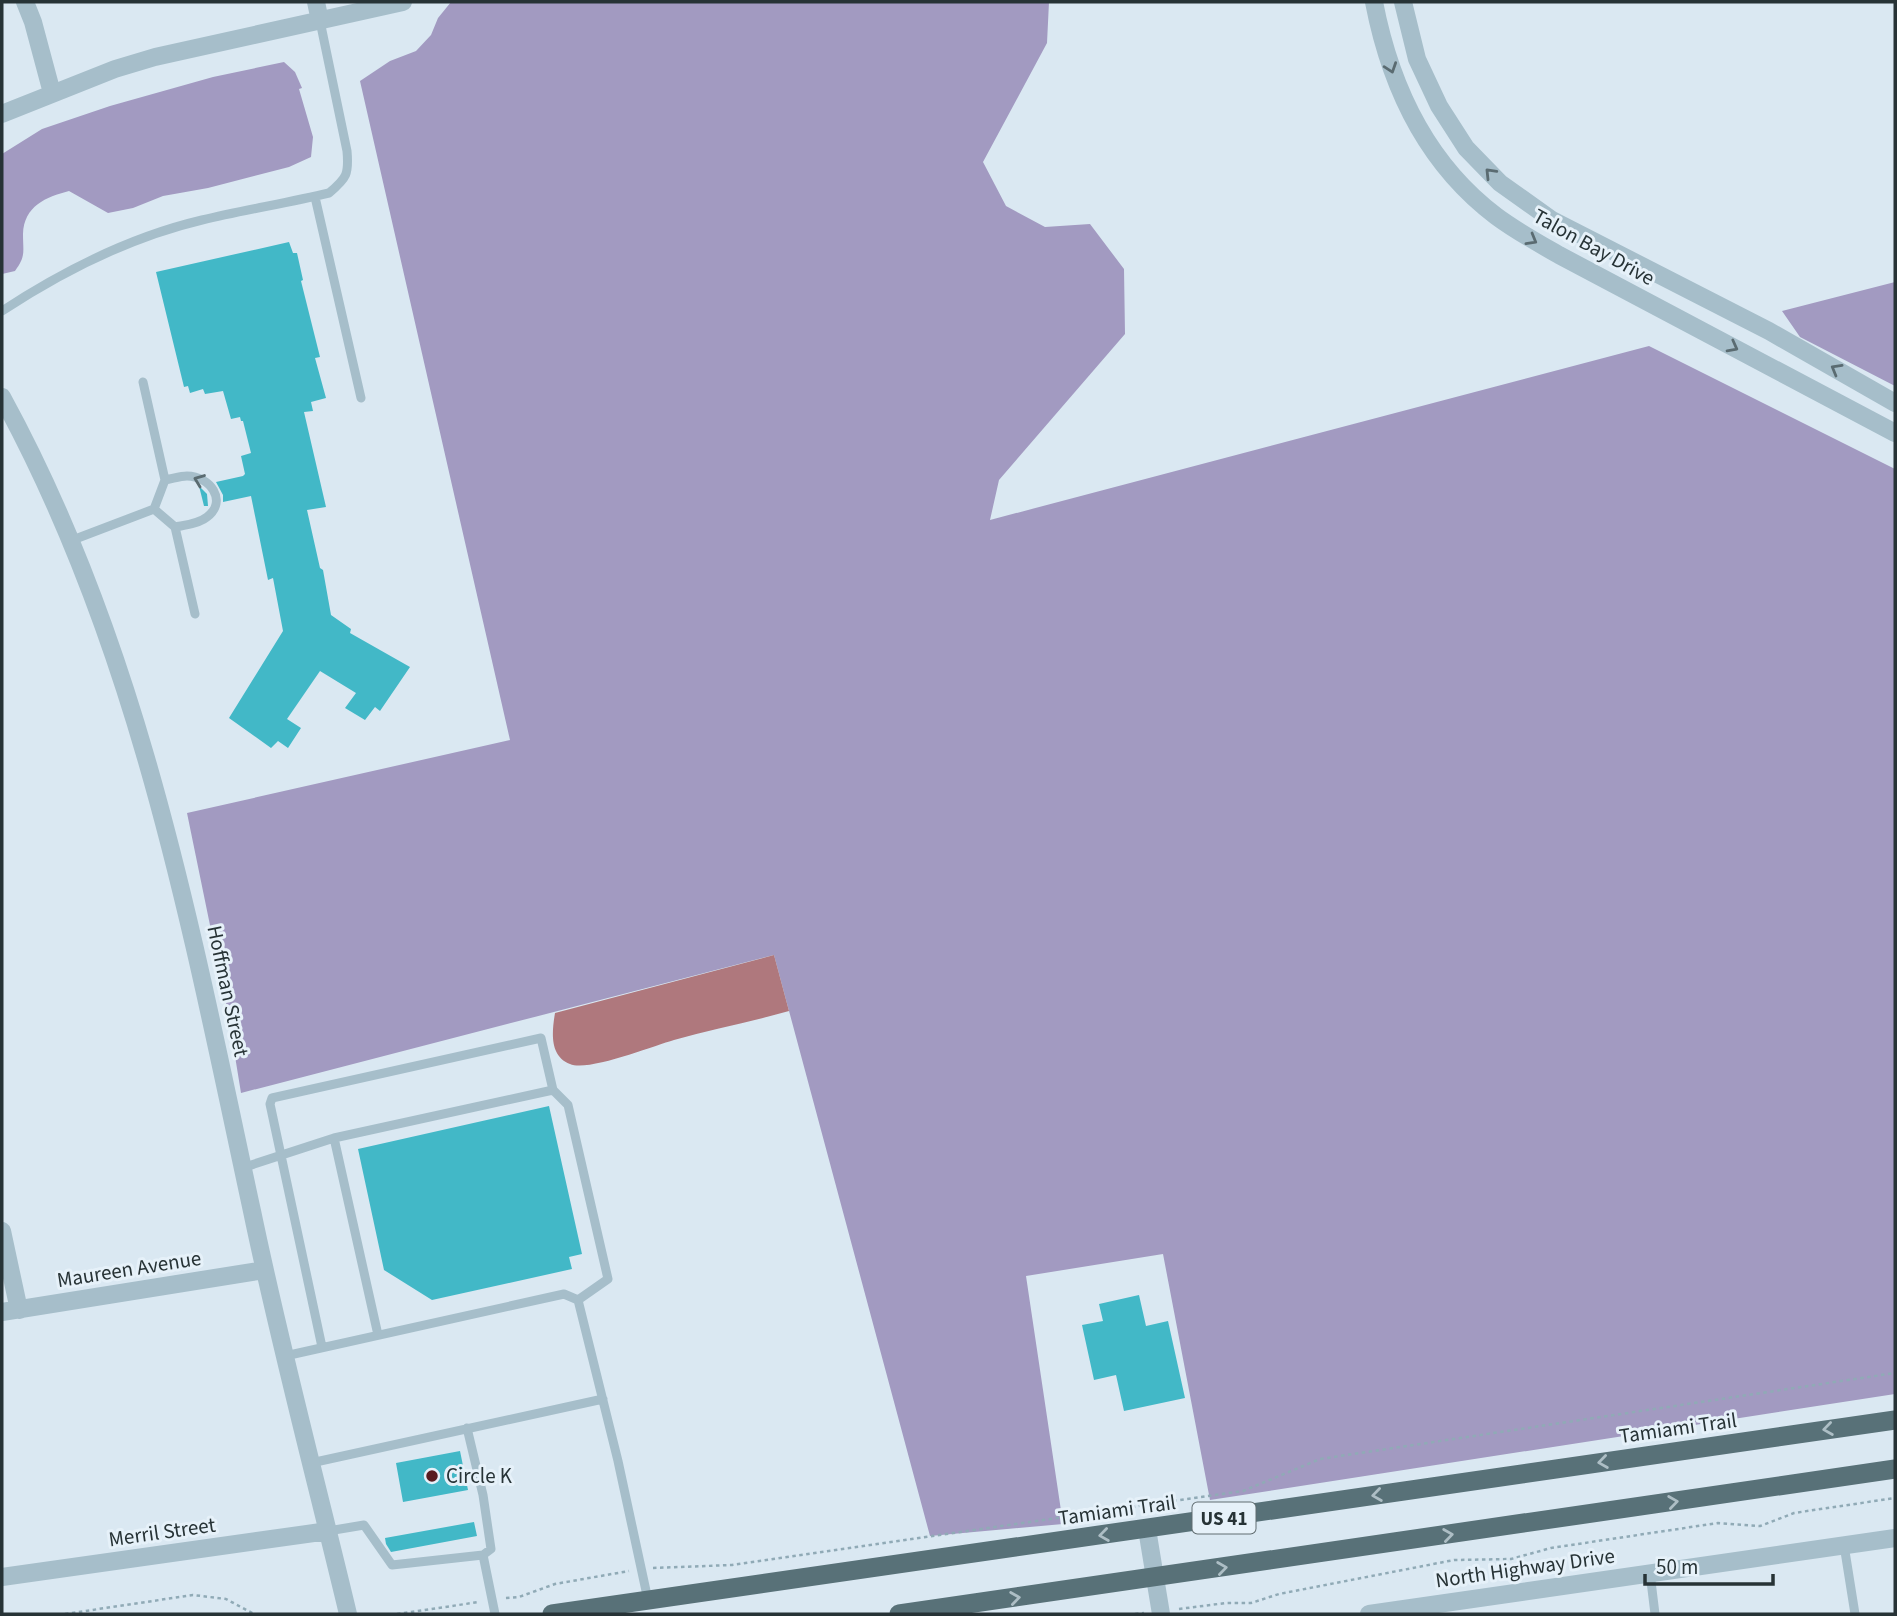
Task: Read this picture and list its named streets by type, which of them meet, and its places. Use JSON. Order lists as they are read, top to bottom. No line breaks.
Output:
{"streets":{"main road":["Tamiami Trail","US 41"],"street":["Talon Bay Drive","Hoffman Street","Maureen Avenue","Merril Street","North Highway Drive"]},"crossings":[["Hoffman Street","Maureen Avenue"],["Hoffman Street","Merril Street"]],"places":["Circle K"],"scale_bar":"50 m"}
